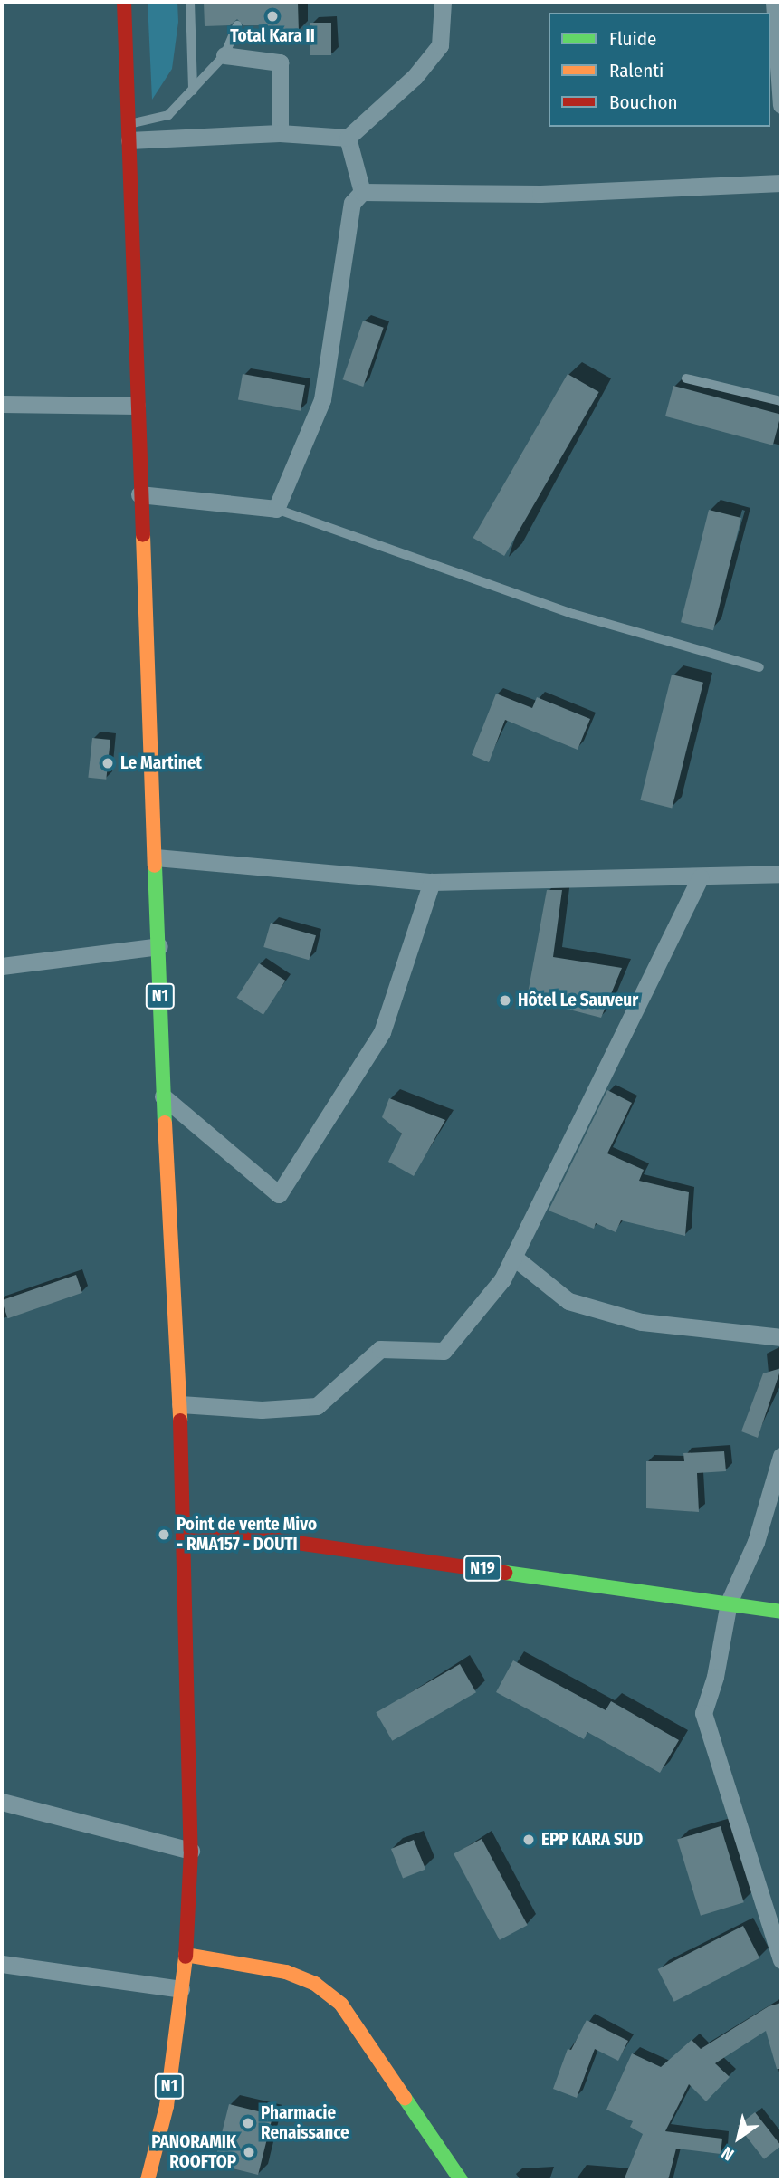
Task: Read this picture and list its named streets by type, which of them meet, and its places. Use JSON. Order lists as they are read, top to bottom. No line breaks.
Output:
{"streets":{"main road":["N1","N19"]},"crossings":[["N1","N19"]],"places":["Total Kara II","Le Martinet","Hôtel Le Sauveur","Point de vente Mivo - RMA157 - DOUTI","EPP KARA SUD","Pharmacie Renaissance","PANORAMIK ROOFTOP"],"legend":["Fluide","Ralenti","Bouchon"],"north":"bottom left"}
